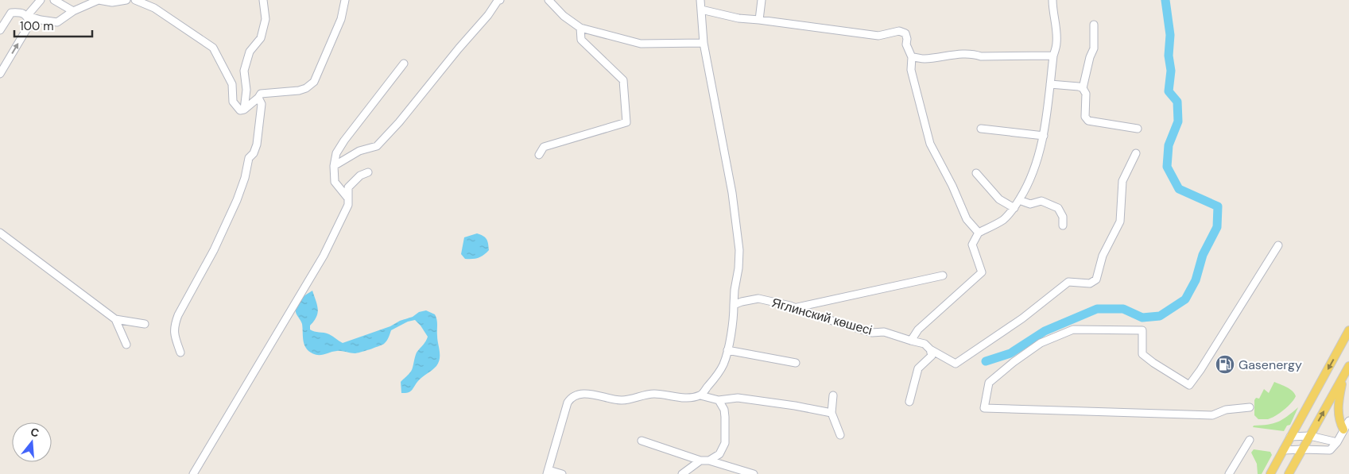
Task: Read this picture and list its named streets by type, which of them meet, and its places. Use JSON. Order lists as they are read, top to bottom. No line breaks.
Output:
{"streets":{"street":["Яглинский көшесі"]},"places":{"fuel station":["Gasenergy"]},"scale_bar":"100 m","north":"top"}
